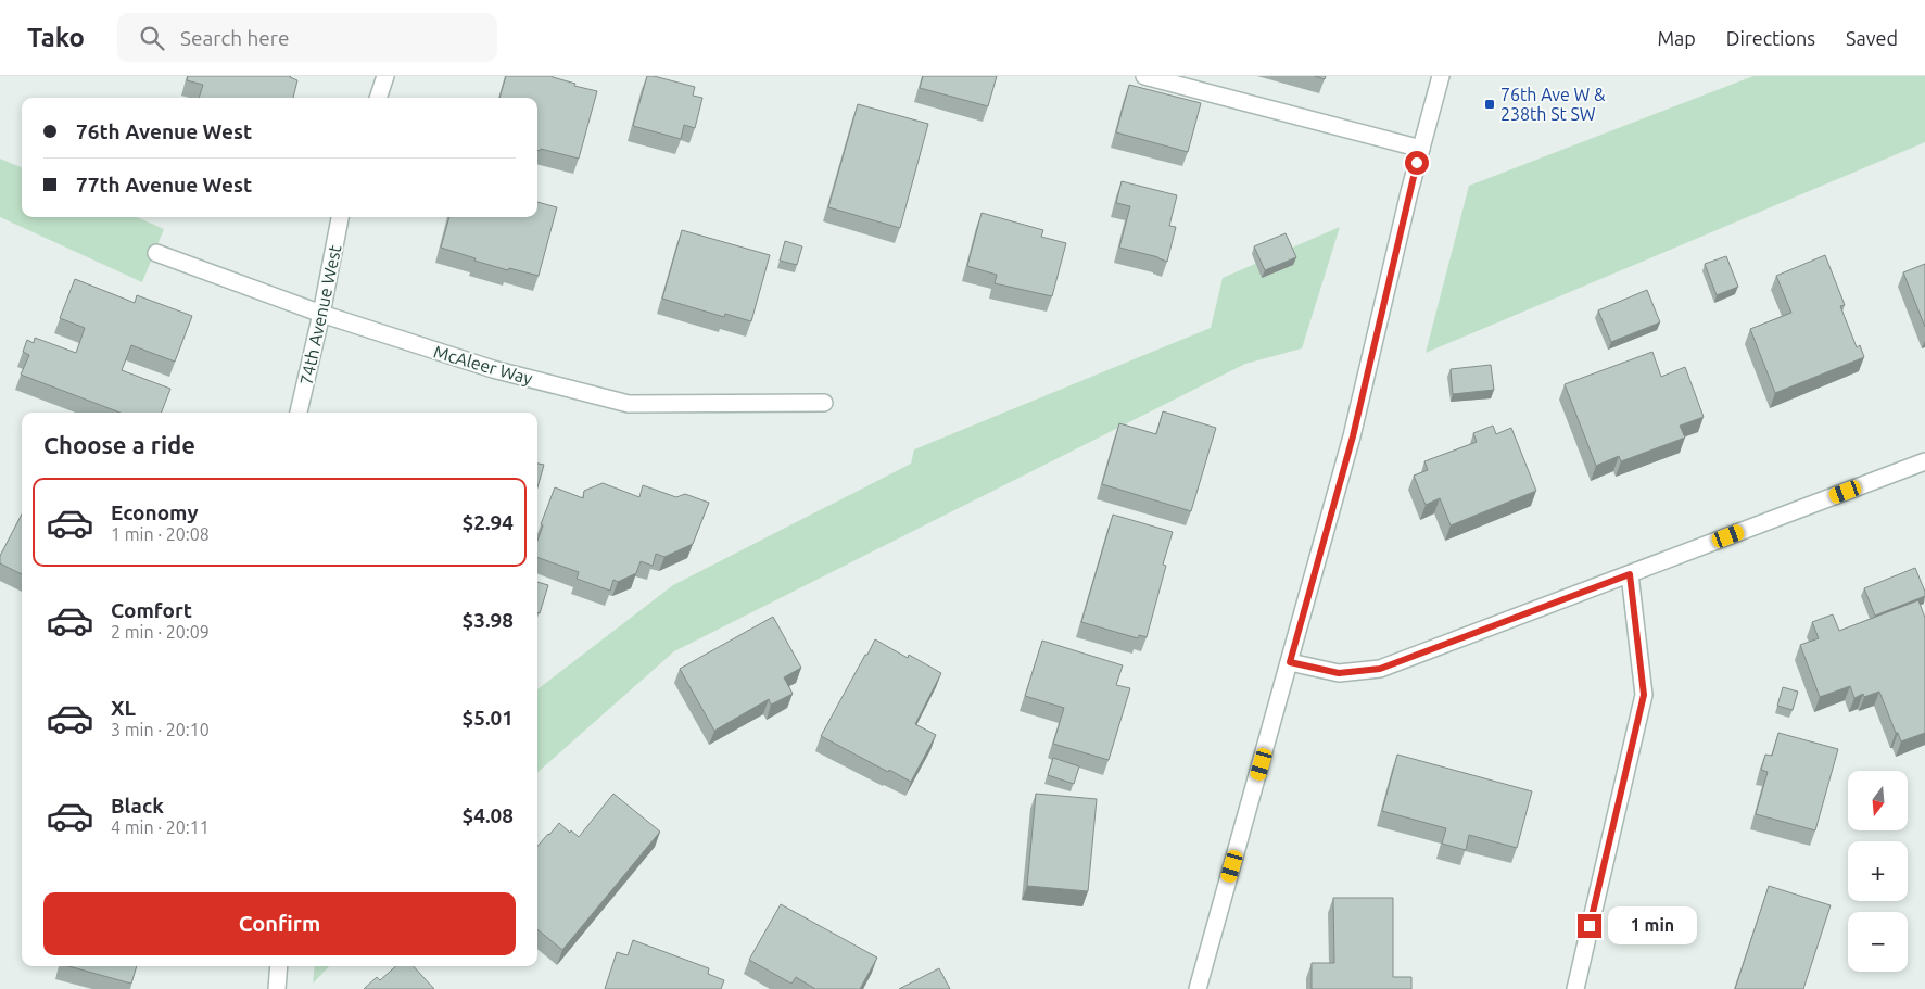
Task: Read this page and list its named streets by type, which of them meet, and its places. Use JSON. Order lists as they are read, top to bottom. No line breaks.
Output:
{"streets":{"street":["74th Avenue West","McAleer Way"]},"crossings":[["74th Avenue West","McAleer Way"]],"places":{"transit":["76th Ave W & 238th St SW"]},"north":"bottom","page":{"header":"Tako","search":"Search here","nav":["Map","Directions","Saved"],"banner":["76th Avenue West","77th Avenue West"],"heading":"Choose a ride","list":[{"name":"Economy","note":"1 min · 20:08","value":"$2.94"},{"name":"Comfort","note":"2 min · 20:09","value":"$3.98"},{"name":"XL","note":"3 min · 20:10","value":"$5.01"},{"name":"Black","note":"4 min · 20:11","value":"$4.08"}],"map_buttons":["+","−"],"buttons":"Confirm","bubble":"1 min"}}
